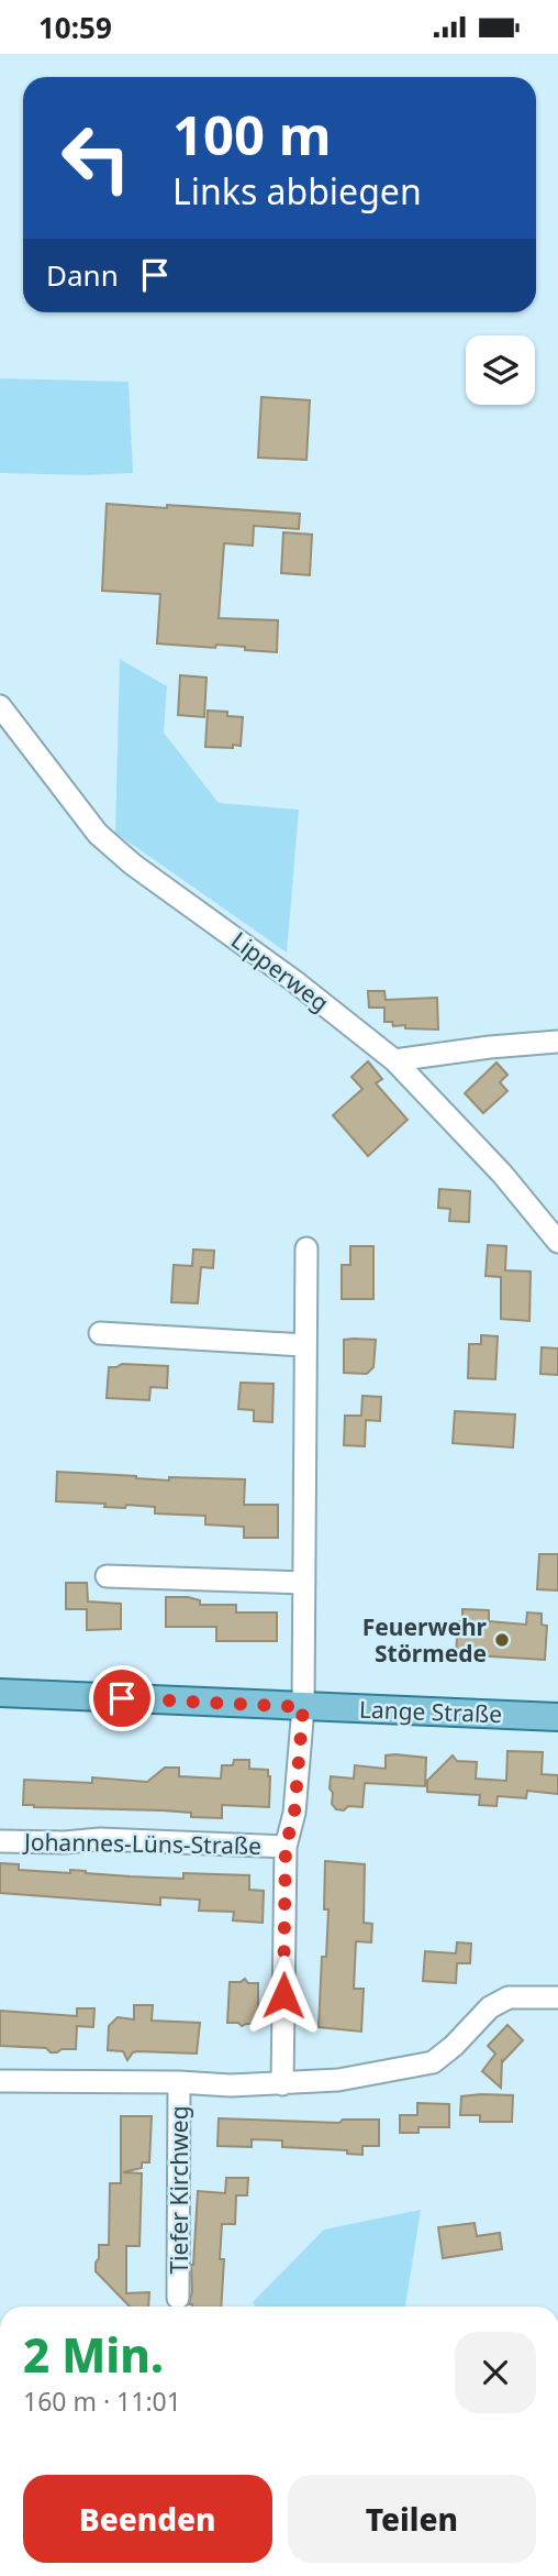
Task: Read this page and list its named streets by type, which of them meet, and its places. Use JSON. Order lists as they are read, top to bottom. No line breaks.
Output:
{"streets":{"main road":["Lange Straße"],"street":["Lipperweg","Johannes-Lüns-Straße","Tiefer Kirchweg"]},"places":["Feuerwehr Störmede"],"page":{"status":"10:59","turn":["100 m","Links abbiegen"],"then":"Dann","heading":["2 Min.","160 m · 11:01"],"buttons":["Beenden","Teilen"]}}
